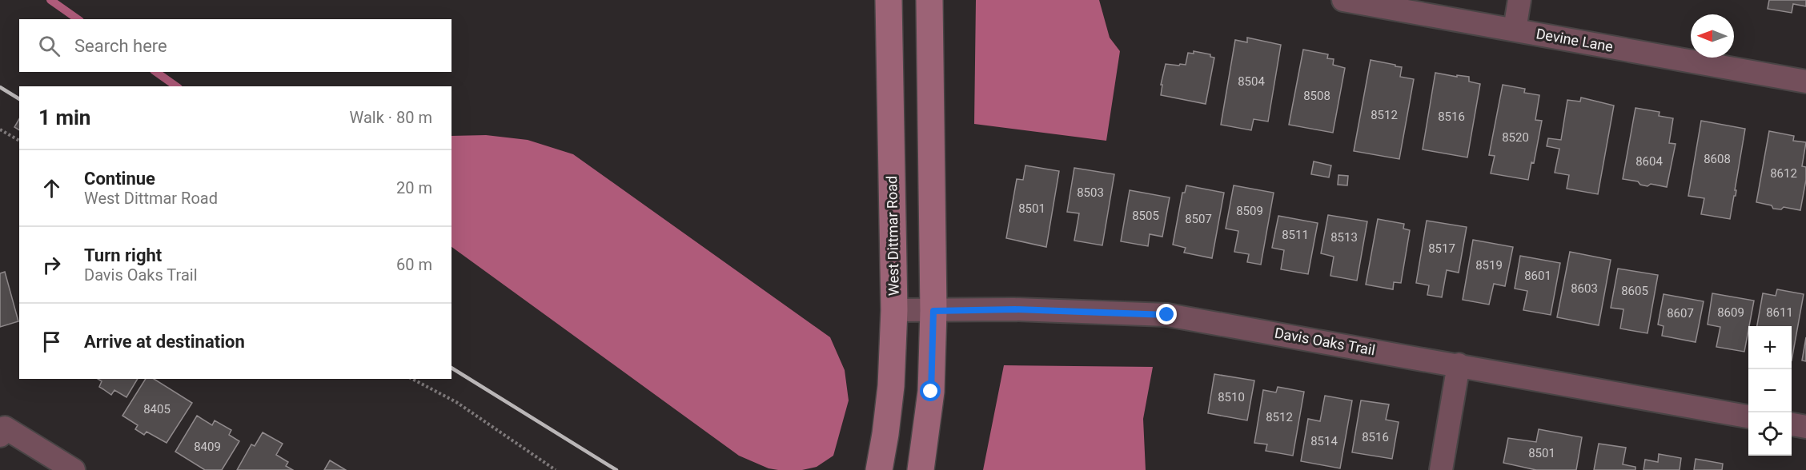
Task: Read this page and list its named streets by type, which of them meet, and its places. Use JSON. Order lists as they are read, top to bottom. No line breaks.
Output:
{"streets":{"street":["Devine Lane","West Dittmar Road","Davis Oaks Trail"]},"crossings":[["West Dittmar Road","Davis Oaks Trail"]],"house_numbers":["8504","8508","8512","8516","8520","8608","8604","8612","8503","8501","8509","8505","8507","8511","8513","8517","8519","8601","8603","8605","8609","8611","8607","8510","8405","8512","8516","8514","8409","8501"],"north":"left","page":{"search":"Search here","heading":["1 min","Walk · 80 m"],"list":[["Continue","West Dittmar Road","20 m"],["Turn right","Davis Oaks Trail","60 m"],"Arrive at destination"],"map_buttons":["+","−"]}}
